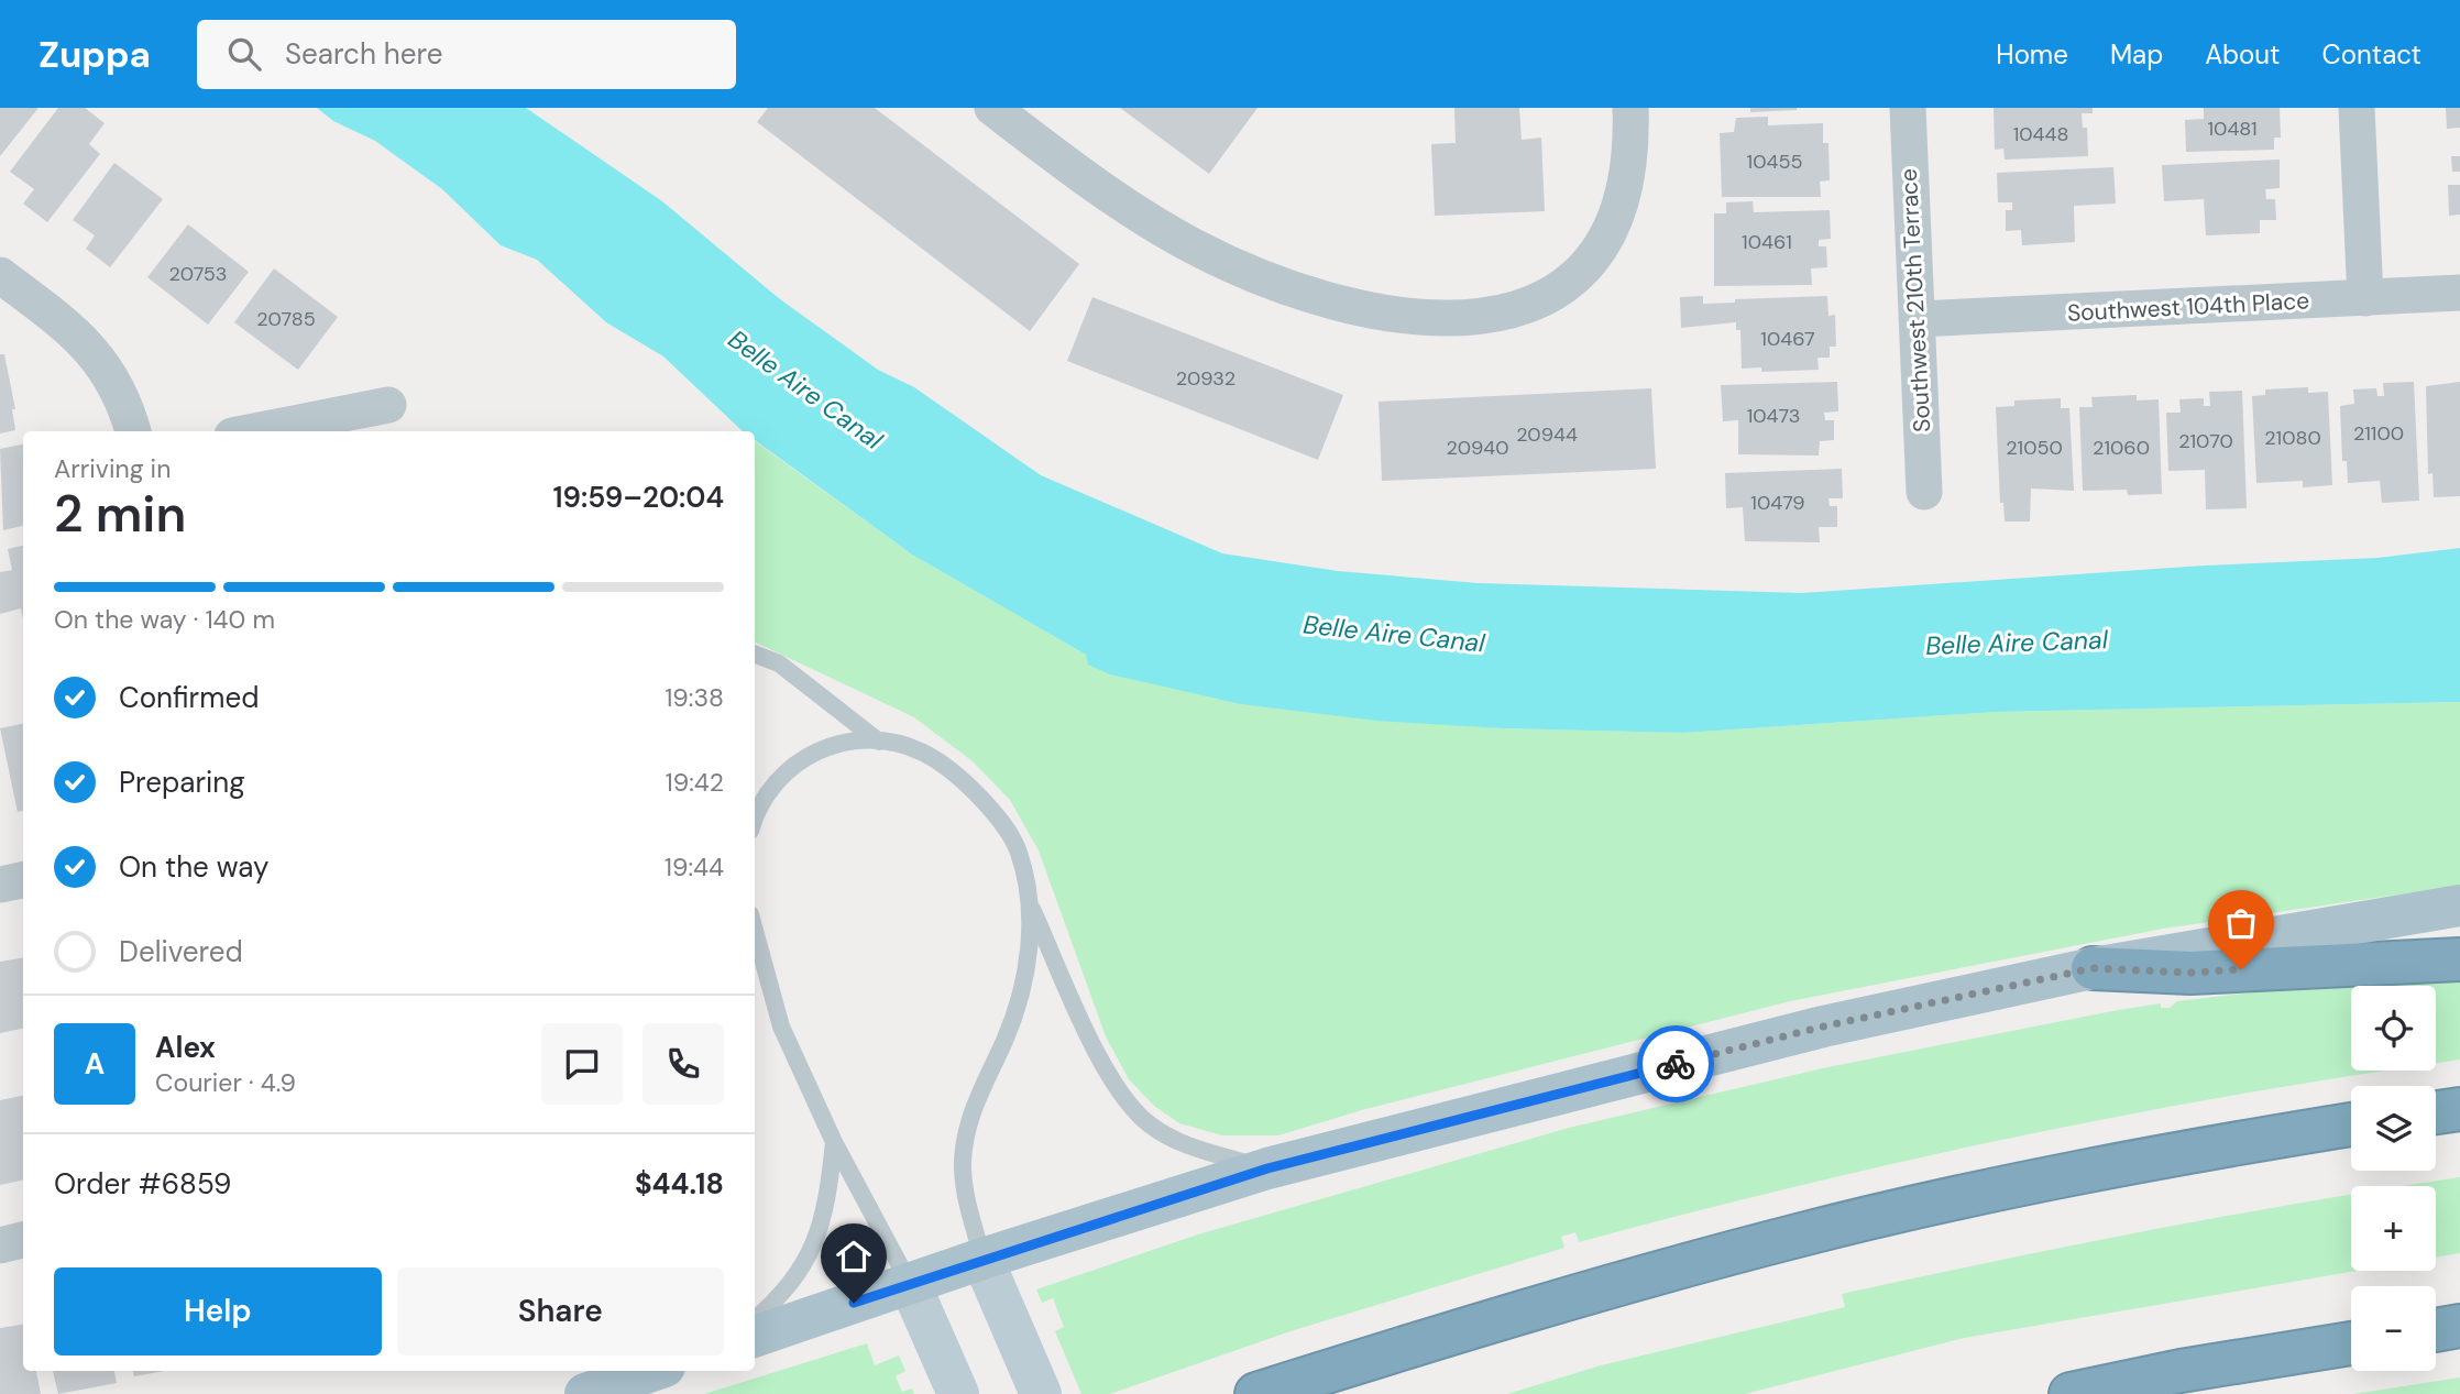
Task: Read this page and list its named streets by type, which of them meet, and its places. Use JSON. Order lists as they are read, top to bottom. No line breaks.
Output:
{"streets":{"street":["Southwest 210th Terrace","Southwest 104th Place"]},"crossings":[["Southwest 210th Terrace","Southwest 104th Place"]],"water":["Belle Aire Canal"],"house_numbers":["10481","10448","10455","10461","20753","20785","10467","20932","10473","21100","20944","21080","21070","20940","21050","21060","10479"],"page":{"header":"Zuppa","search":"Search here","nav":["Home","Map","About","Contact"],"heading":["2 min","Arriving in","19:59–20:04"],"panel":["Alex","Courier · 4.9","Order #6859","$44.18"],"bar":"On the way · 140 m","list":[["Confirmed","19:38"],["Preparing","19:42"],["On the way","19:44"],"Delivered"],"map_buttons":["+","−"],"round":"A","buttons":["Help","Share"]}}
